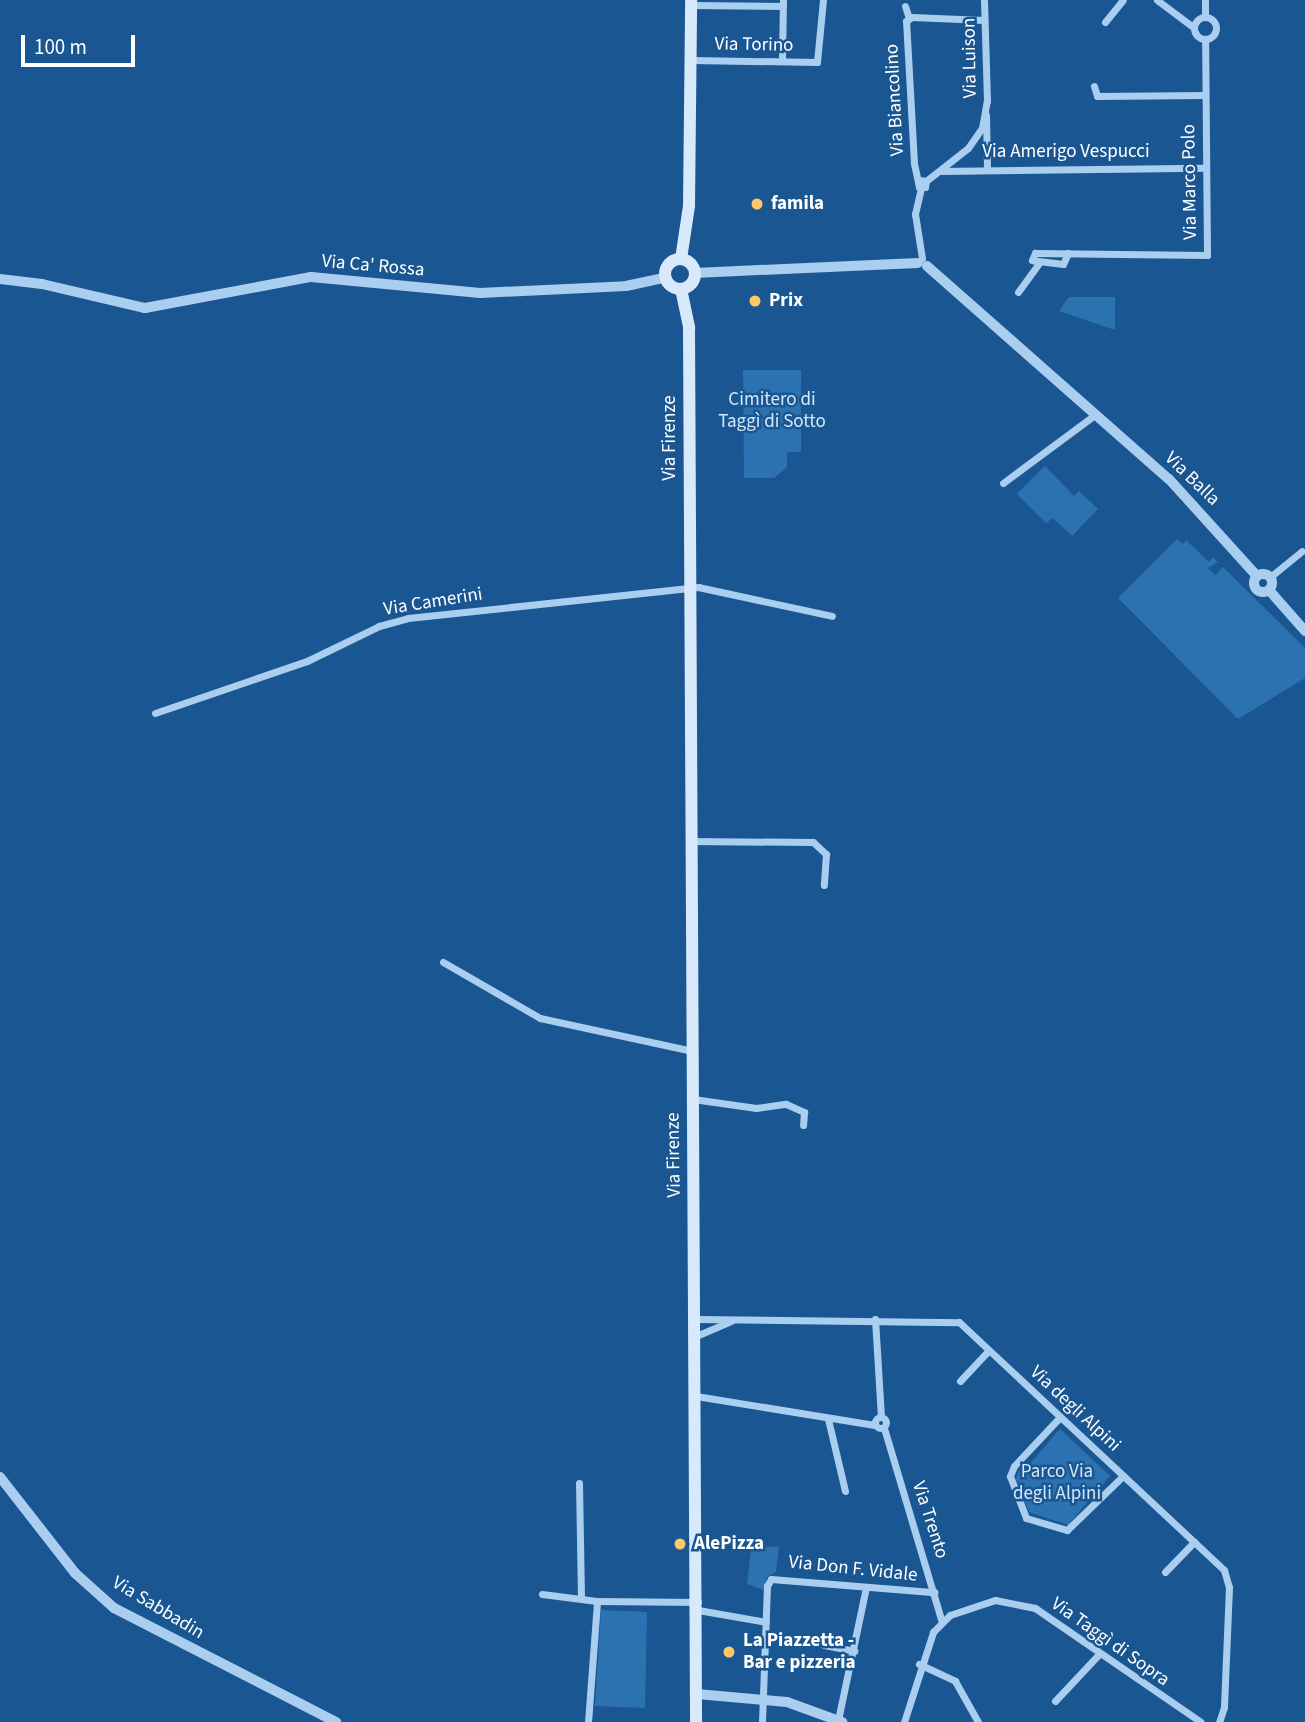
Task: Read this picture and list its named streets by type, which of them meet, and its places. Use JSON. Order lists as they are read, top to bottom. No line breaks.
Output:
{"streets":{"main road":["Via Firenze"],"street":["Via Torino","Via Luison","Via Biancolino","Via Amerigo Vespucci","Via Marco Polo","Via Ca' Rossa","Via Balla","Via Camerini","Via degli Alpini","Via Trento","Via Don F. Vidale","Via Sabbadin","Via Taggì di Sopra"]},"crossings":[["Via Luison","Via Biancolino"],["Via Luison","Via Amerigo Vespucci"],["Via Amerigo Vespucci","Via Marco Polo"],["Via Ca' Rossa","Via Firenze"],["Via Firenze","Via Camerini"],["Via Firenze","Via degli Alpini"],["Via Trento","Via Don F. Vidale"],["Via Trento","Via Taggì di Sopra"]],"parks":["Cimitero di Taggì di Sotto","Parco Via degli Alpini"],"places":["famila","Prix","AlePizza","La Piazzetta - Bar e pizzeria"],"scale_bar":"100 m"}
